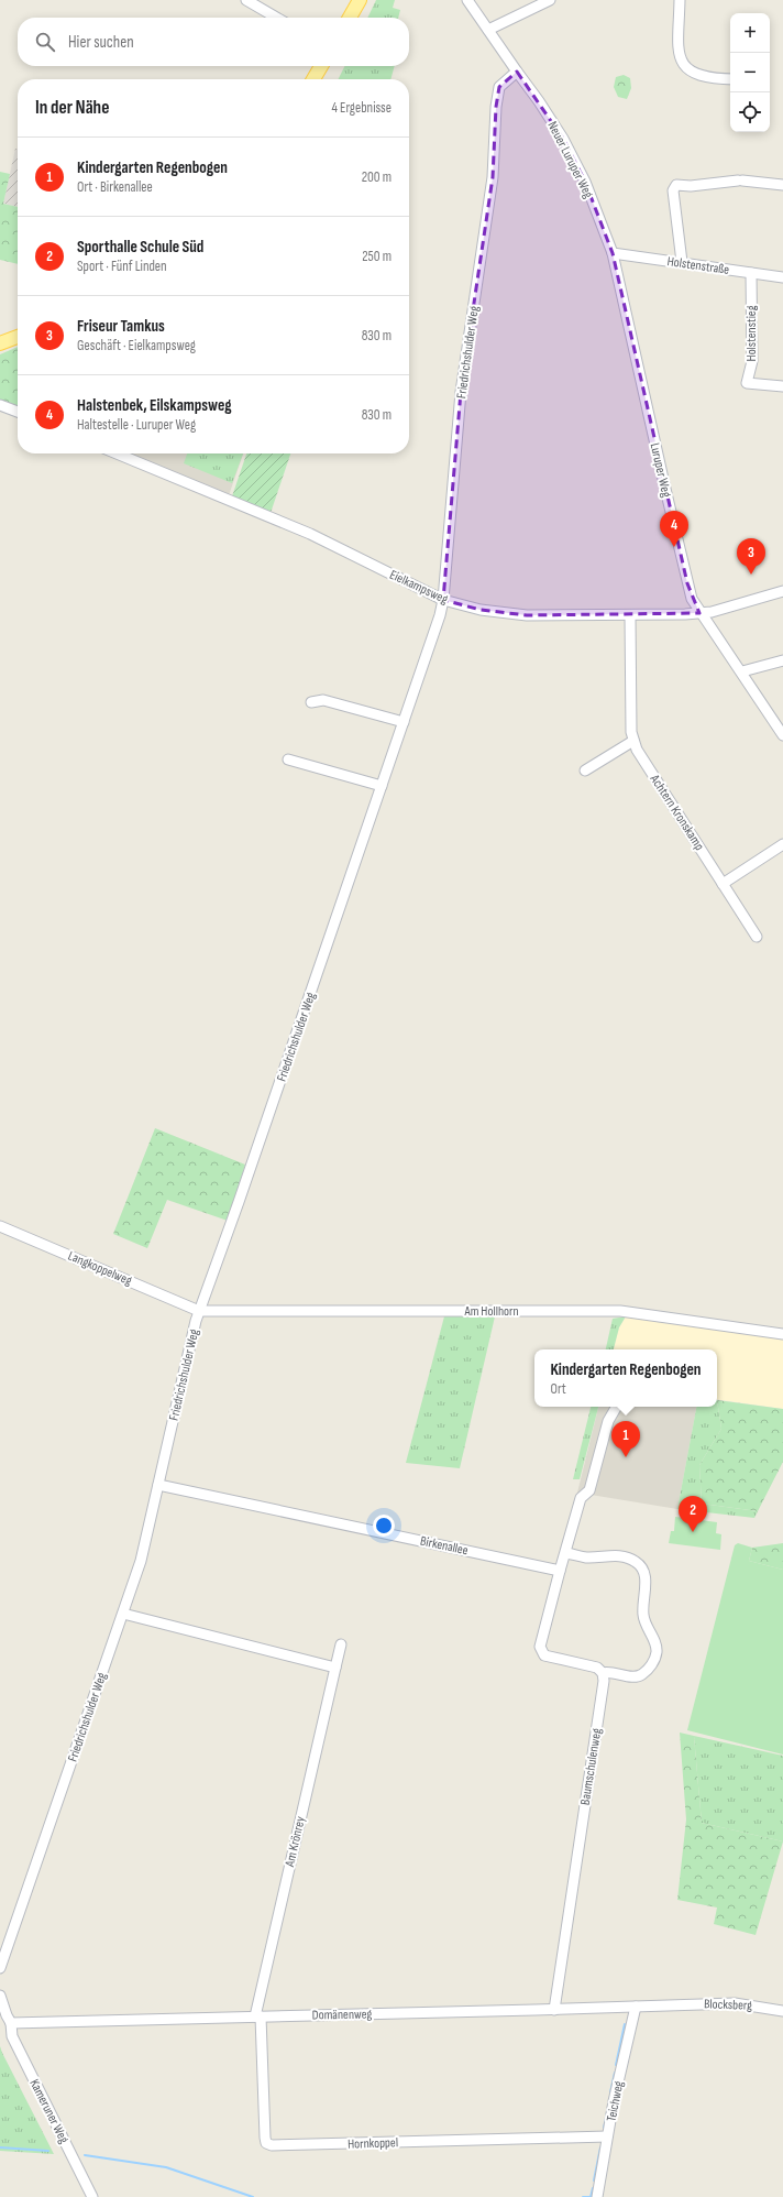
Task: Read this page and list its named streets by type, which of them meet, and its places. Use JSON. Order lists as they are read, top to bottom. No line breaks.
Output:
{"streets":{"street":["Neuer Luruper Weg","Holstenstraße","Holstenstieg","Friedrichshulder Weg","Luruper Weg","Eielkampsweg","Achtern Kronskamp","Langkoppelweg","Am Hollhorn","Birkenallee","Baumschulenweg","Am Krönrey","Blocksberg","Domänenweg","Teichweg","Kameruner Weg","Hornkoppel"]},"crossings":[["Neuer Luruper Weg","Holstenstraße"],["Neuer Luruper Weg","Friedrichshulder Weg"],["Neuer Luruper Weg","Luruper Weg"],["Holstenstraße","Holstenstieg"],["Holstenstraße","Luruper Weg"],["Friedrichshulder Weg","Eielkampsweg"],["Friedrichshulder Weg","Langkoppelweg"],["Friedrichshulder Weg","Am Hollhorn"],["Friedrichshulder Weg","Birkenallee"],["Luruper Weg","Eielkampsweg"],["Eielkampsweg","Achtern Kronskamp"],["Langkoppelweg","Am Hollhorn"],["Baumschulenweg","Domänenweg"],["Am Krönrey","Domänenweg"],["Am Krönrey","Hornkoppel"],["Blocksberg","Domänenweg"],["Domänenweg","Teichweg"],["Domänenweg","Kameruner Weg"],["Domänenweg","Hornkoppel"],["Teichweg","Hornkoppel"]],"page":{"map_buttons":["+","−"],"search":"Hier suchen","heading":["In der Nähe","4 Ergebnisse"],"list":[{"mark":"1","name":"Kindergarten Regenbogen","note":"Ort · Birkenallee","value":"200 m"},{"mark":"2","name":"Sporthalle Schule Süd","note":"Sport · Fünf Linden","value":"250 m"},{"mark":"3","name":"Friseur Tamkus","note":"Geschäft · Eielkampsweg","value":"830 m"},{"mark":"4","name":"Halstenbek, Eilskampsweg","note":"Haltestelle · Luruper Weg","value":"830 m"}],"pins":["4","3","1","2"],"popup":["Kindergarten Regenbogen","Ort"]}}
